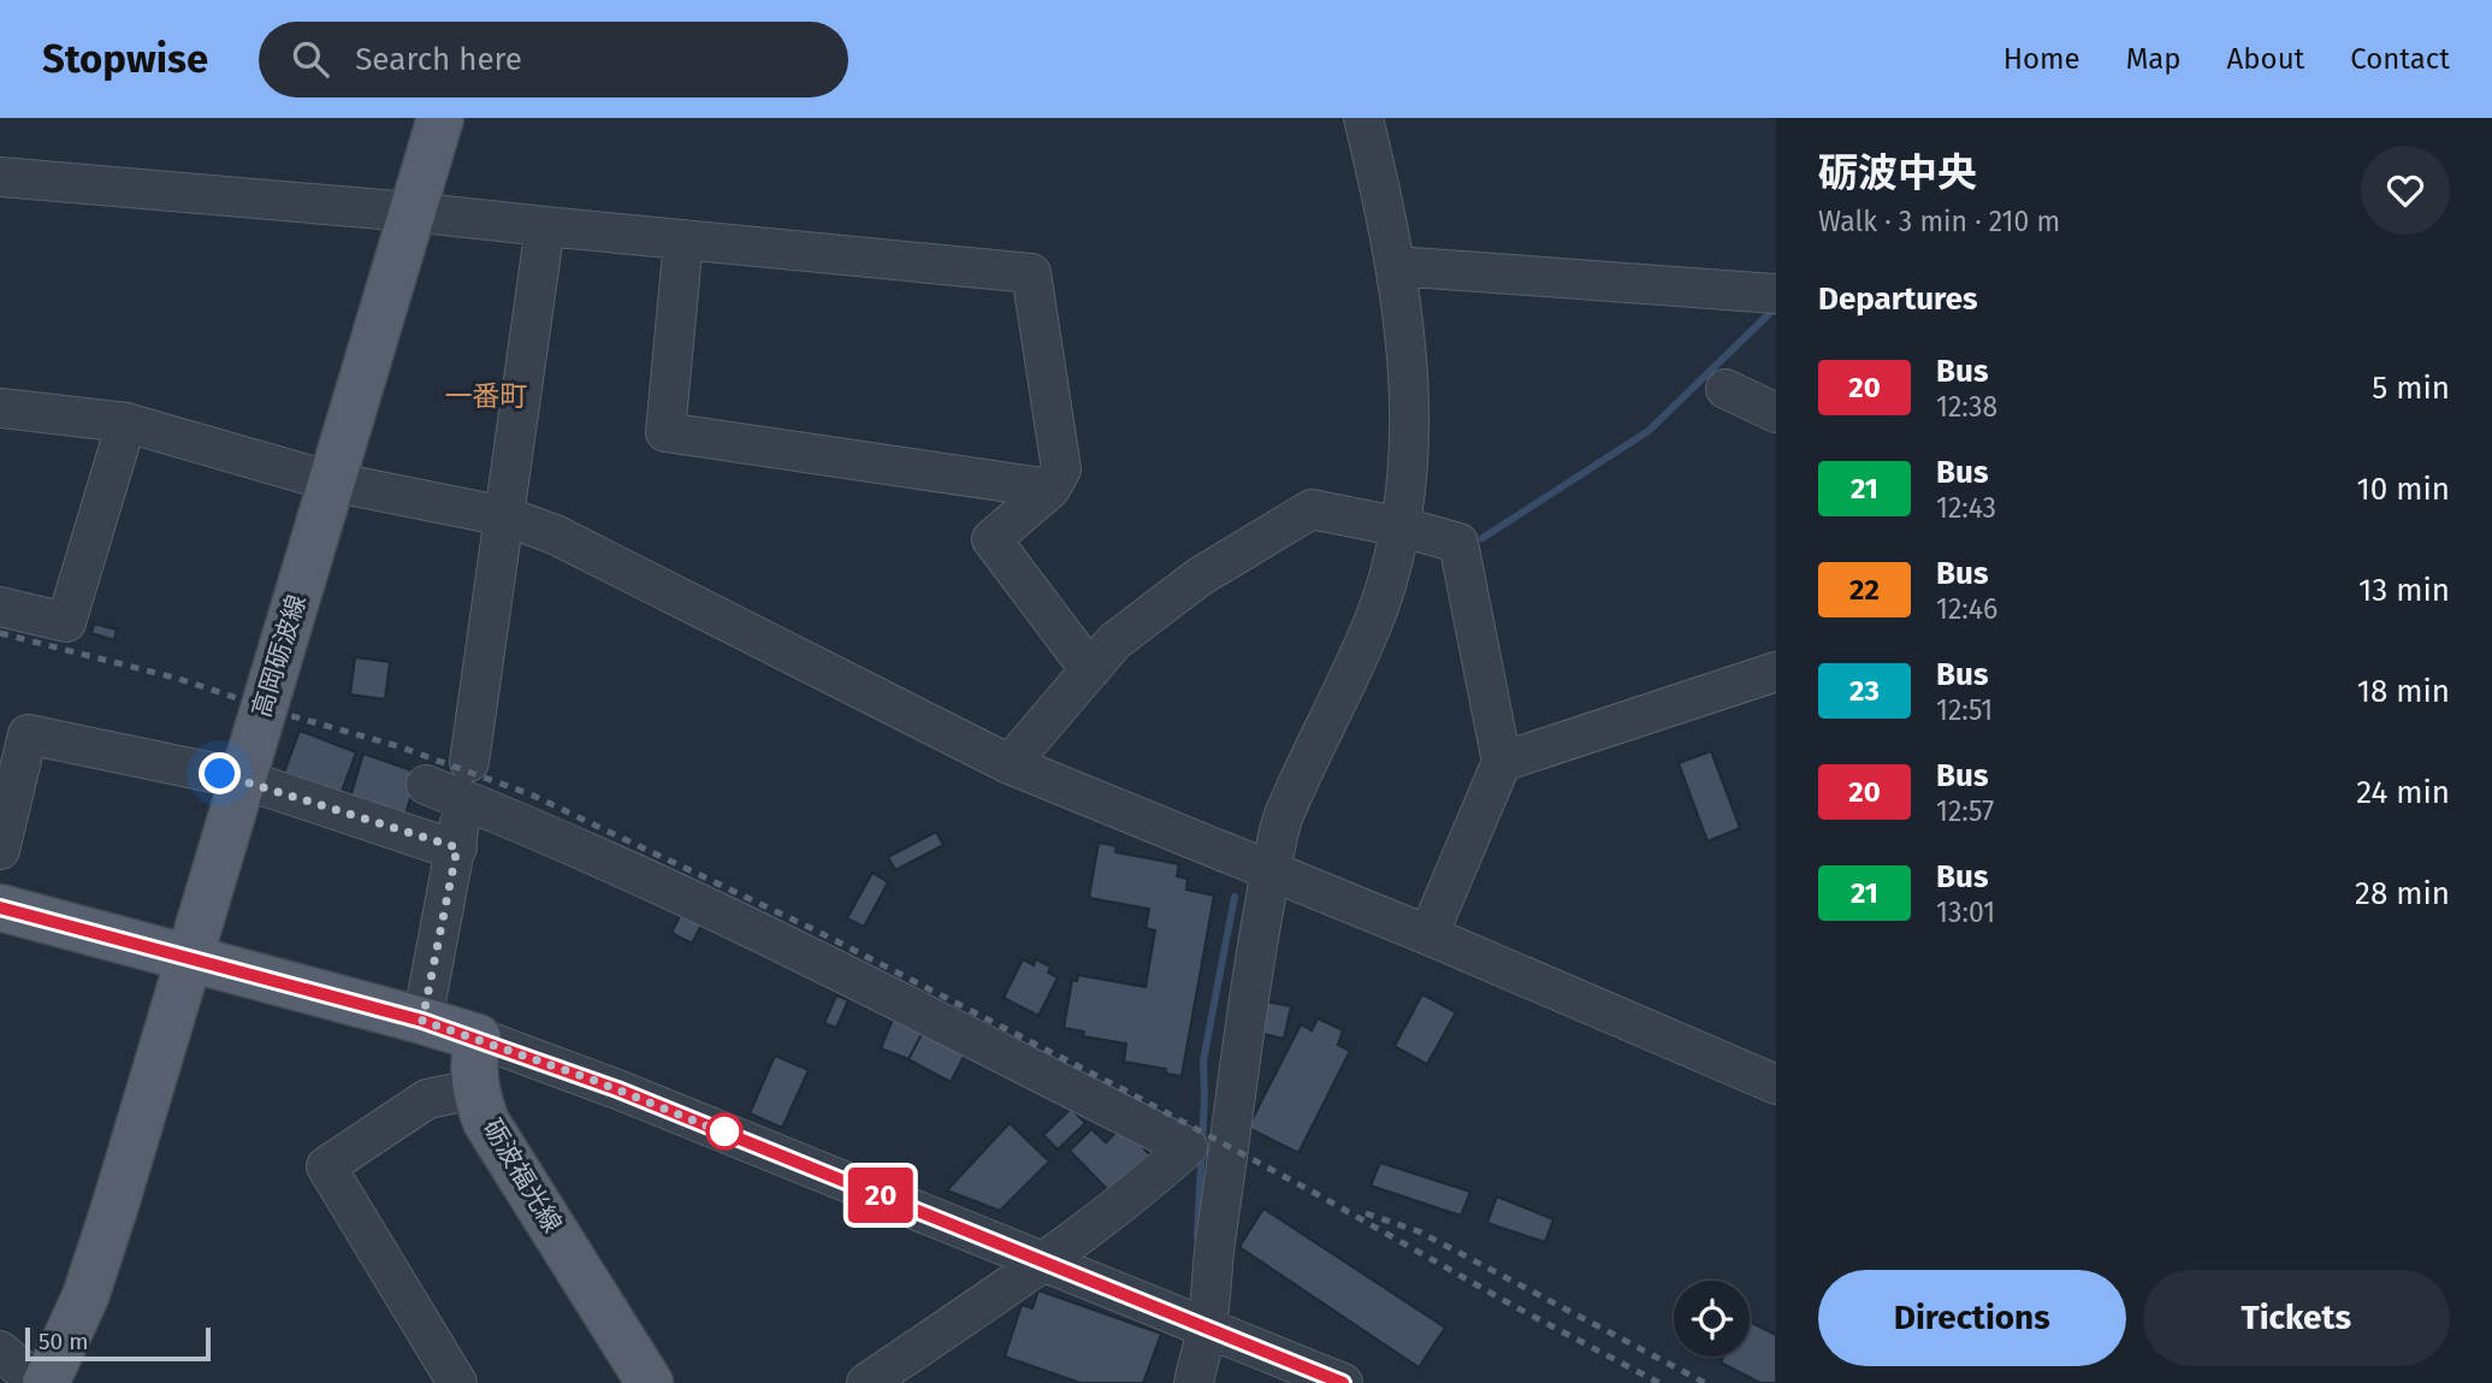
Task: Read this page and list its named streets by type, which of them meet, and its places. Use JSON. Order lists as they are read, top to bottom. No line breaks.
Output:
{"streets":{"main road":["高岡砺波線","砺波福光線"]},"districts":["一番町"],"lines":["bus line 20"],"scale_bar":"50 m","page":{"header":"Stopwise","search":"Search here","nav":["Home","Map","About","Contact"],"on_map":"20","heading":[["砺波中央","Walk · 3 min · 210 m"],"Departures"],"list":[{"mark":"20","name":"Bus","note":"12:38","value":"5 min"},{"mark":"21","name":"Bus","note":"12:43","value":"10 min"},{"mark":"22","name":"Bus","note":"12:46","value":"13 min"},{"mark":"23","name":"Bus","note":"12:51","value":"18 min"},{"mark":"20","name":"Bus","note":"12:57","value":"24 min"},{"mark":"21","name":"Bus","note":"13:01","value":"28 min"}],"buttons":["Directions","Tickets"],"scale":"50 m"}}
